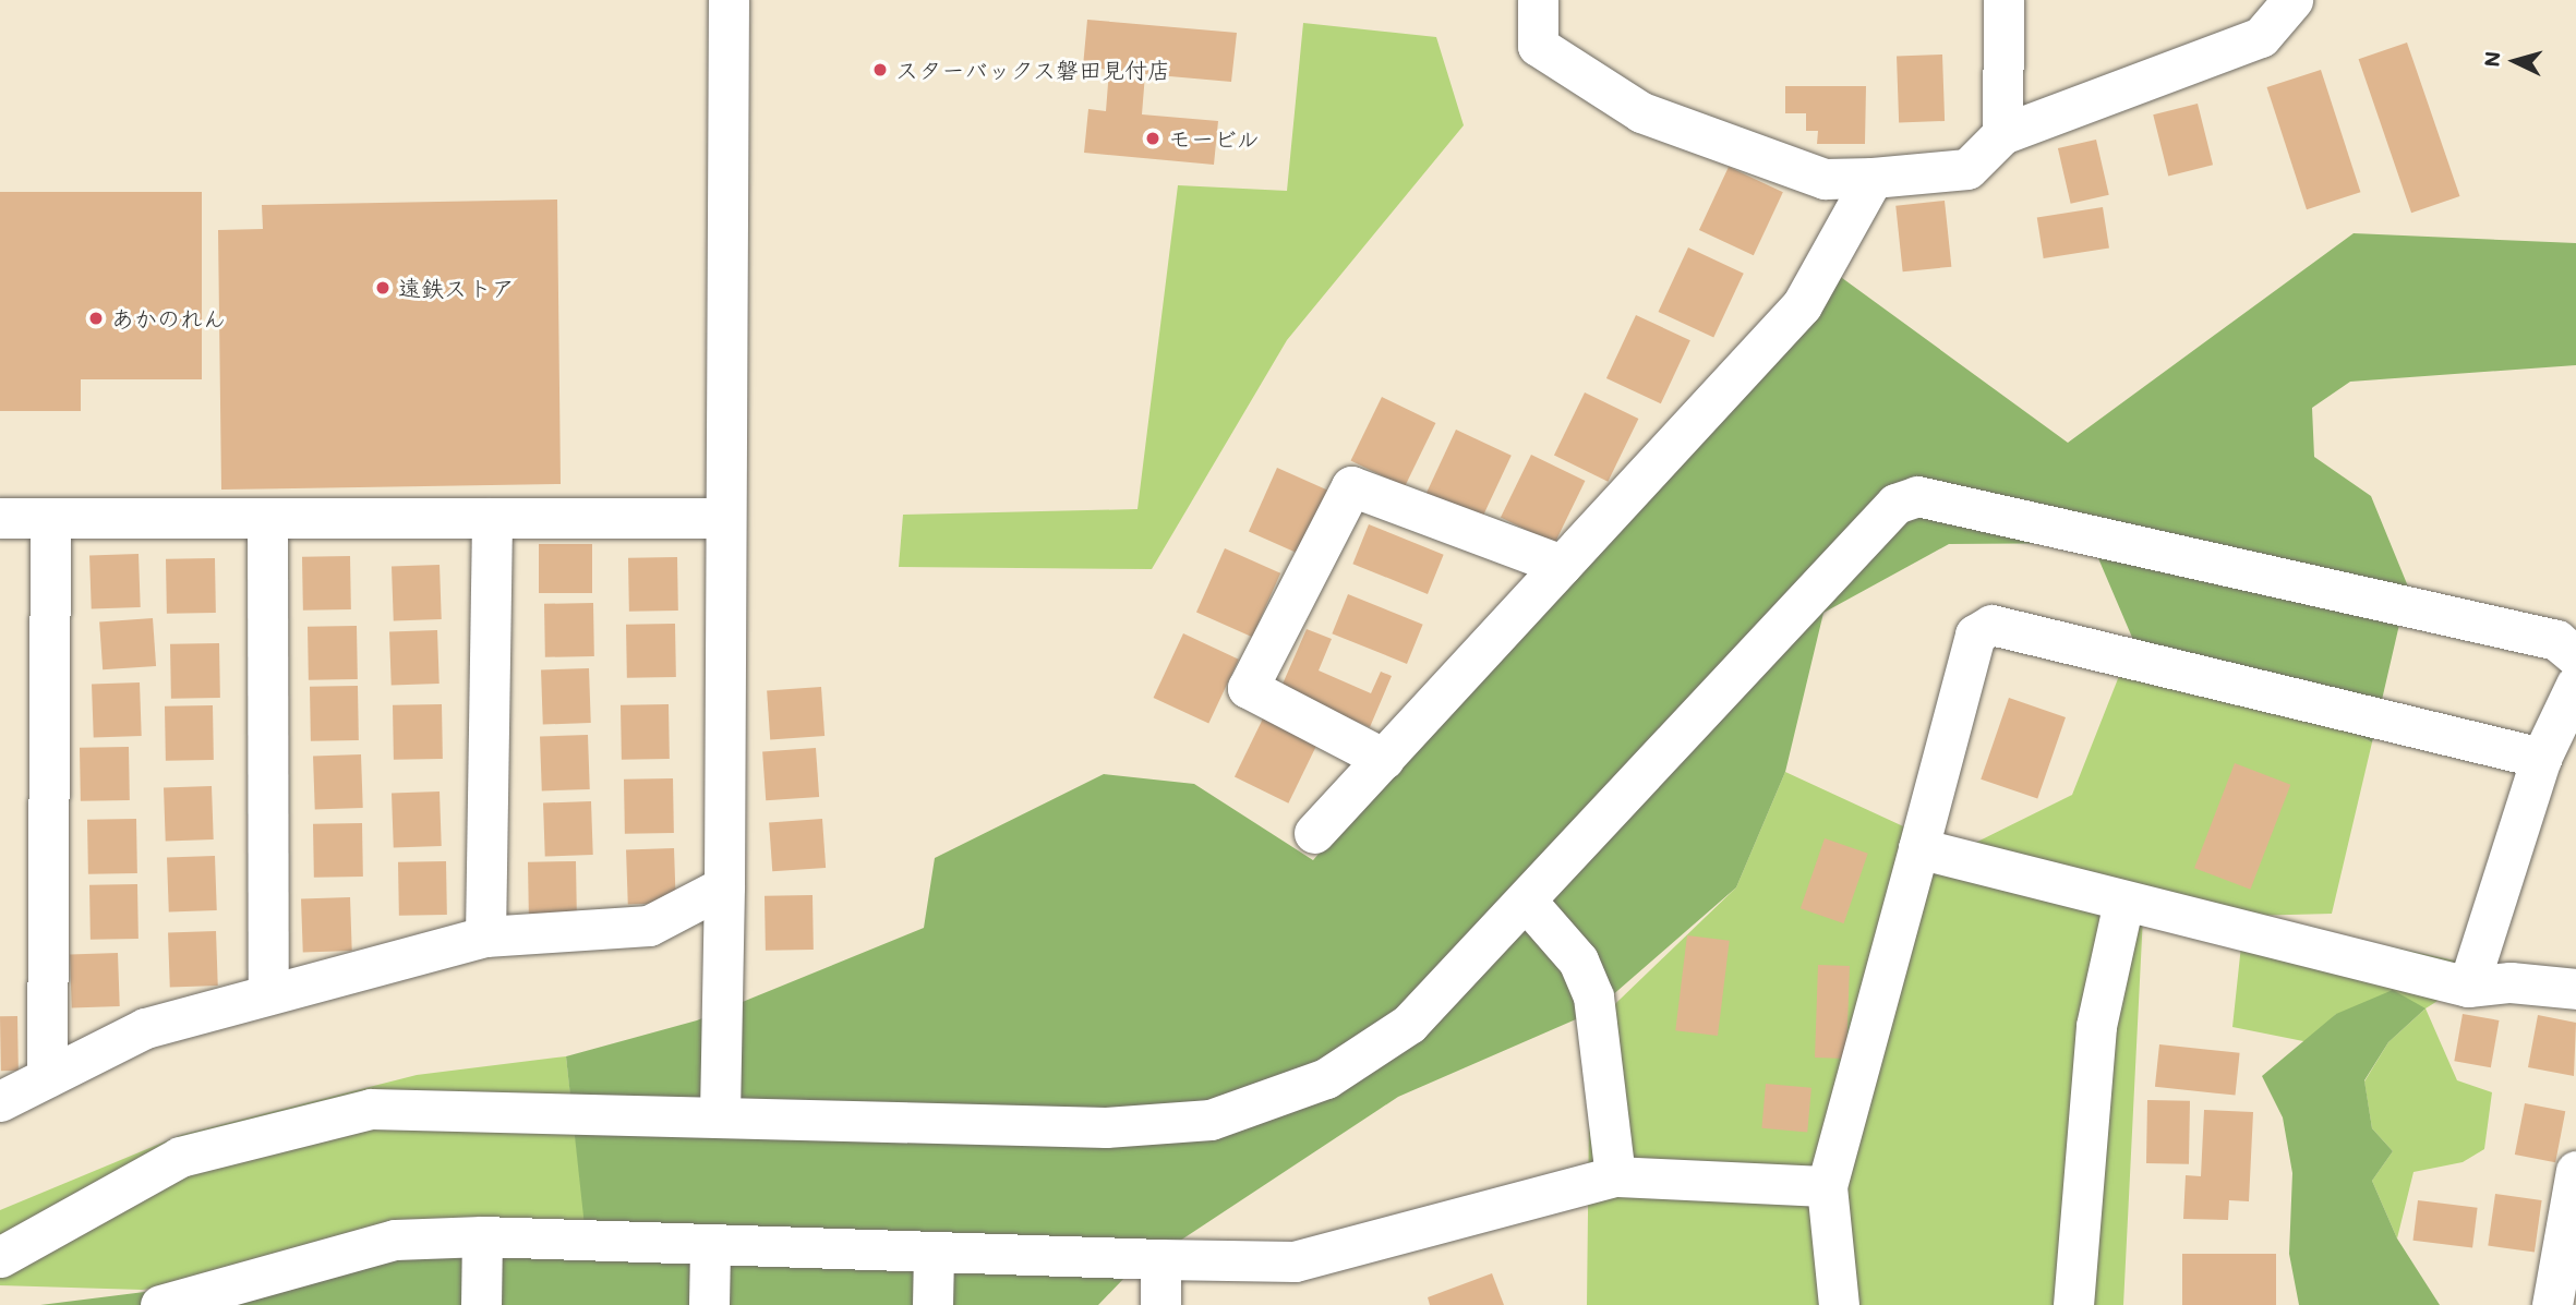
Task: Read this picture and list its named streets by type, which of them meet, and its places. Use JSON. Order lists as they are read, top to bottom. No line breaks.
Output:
{"places":["スターバックス磐田見付店","モービル","遠鉄ストア","あかのれん"],"north":"left"}
